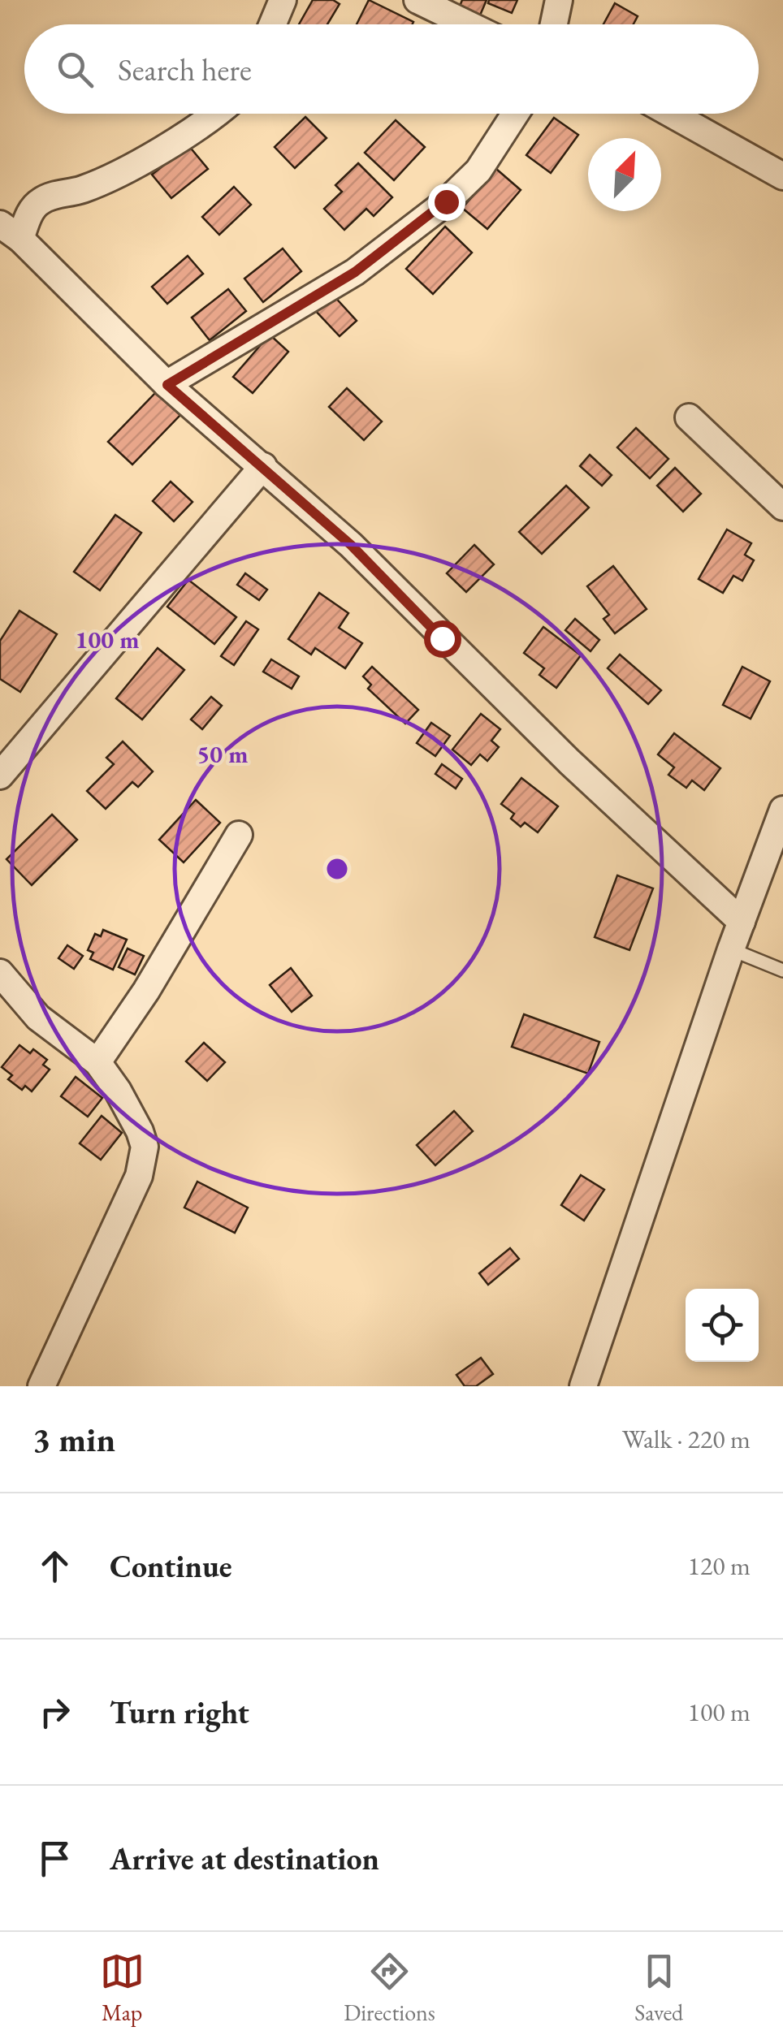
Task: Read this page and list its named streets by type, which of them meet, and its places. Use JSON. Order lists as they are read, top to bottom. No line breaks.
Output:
{"north":"top right","page":{"search":"Search here","heading":["3 min","Walk · 220 m"],"list":[["Continue","120 m"],["Turn right","100 m"],"Arrive at destination"],"nav":["Map","Directions","Saved"]},"rings":["100 m","50 m"]}
